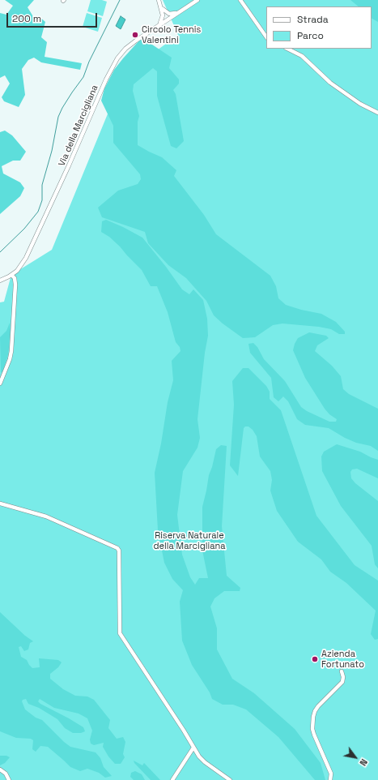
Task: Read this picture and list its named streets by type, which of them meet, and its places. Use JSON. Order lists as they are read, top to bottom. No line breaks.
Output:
{"streets":{"street":["Via della Marcigliana"]},"parks":["Riserva Naturale della Marcigliana"],"places":["Circolo Tennis Valentini","Azienda Fortunato"],"legend":["Strada","Parco"],"scale_bar":"200 m","north":"bottom right"}
